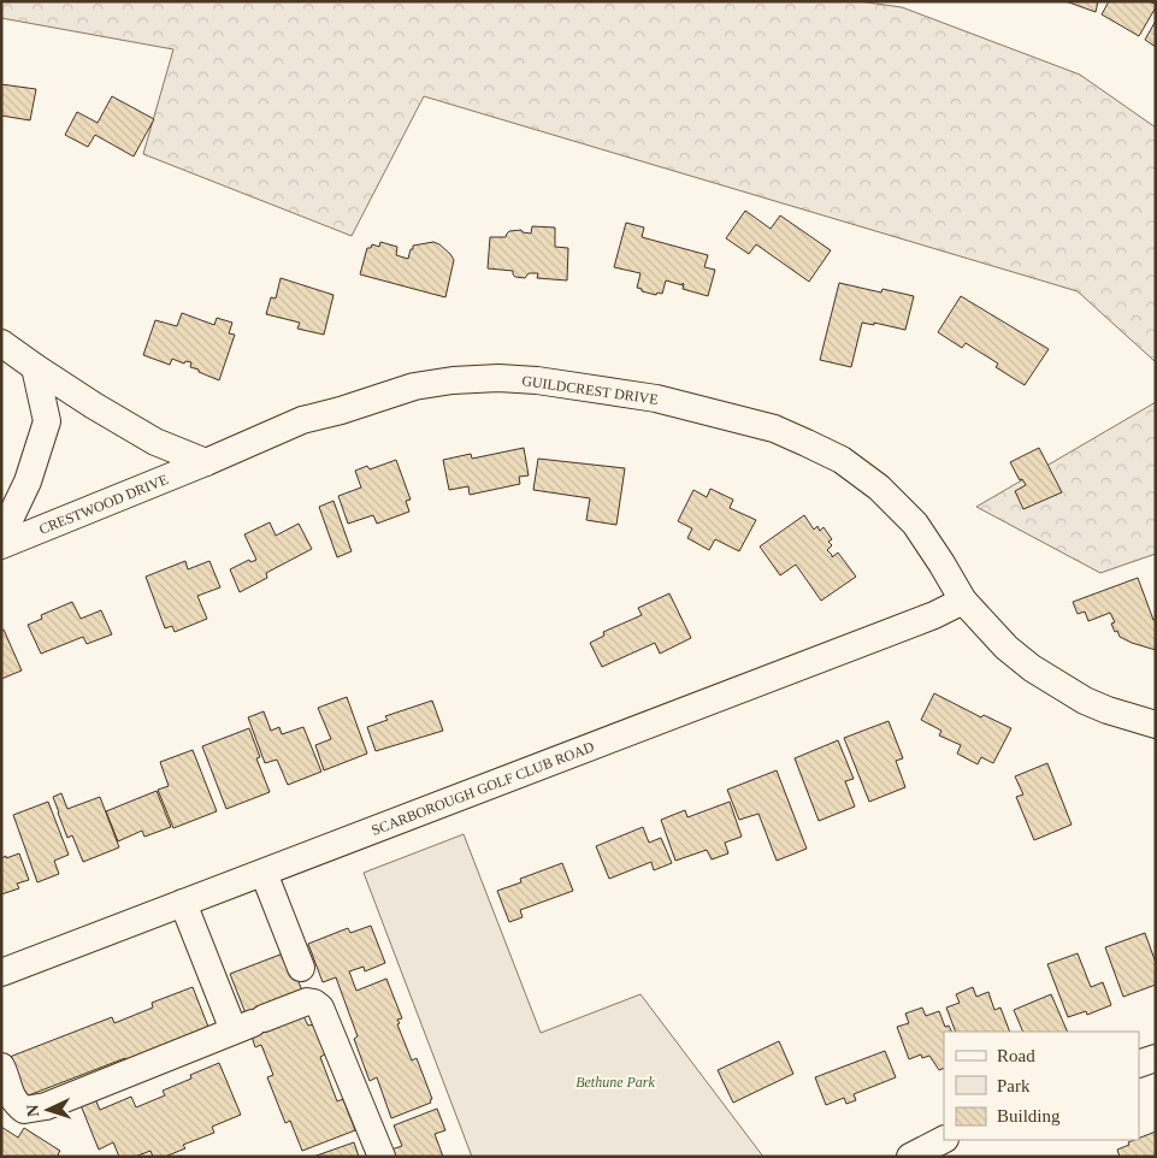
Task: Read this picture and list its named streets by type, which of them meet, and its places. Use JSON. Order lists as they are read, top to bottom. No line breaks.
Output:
{"streets":{"street":["GUILDCREST DRIVE","CRESTWOOD DRIVE","SCARBOROUGH GOLF CLUB ROAD"]},"crossings":[["GUILDCREST DRIVE","CRESTWOOD DRIVE"],["GUILDCREST DRIVE","SCARBOROUGH GOLF CLUB ROAD"]],"parks":["Bethune Park"],"legend":["Road","Park","Building"],"north":"left"}
